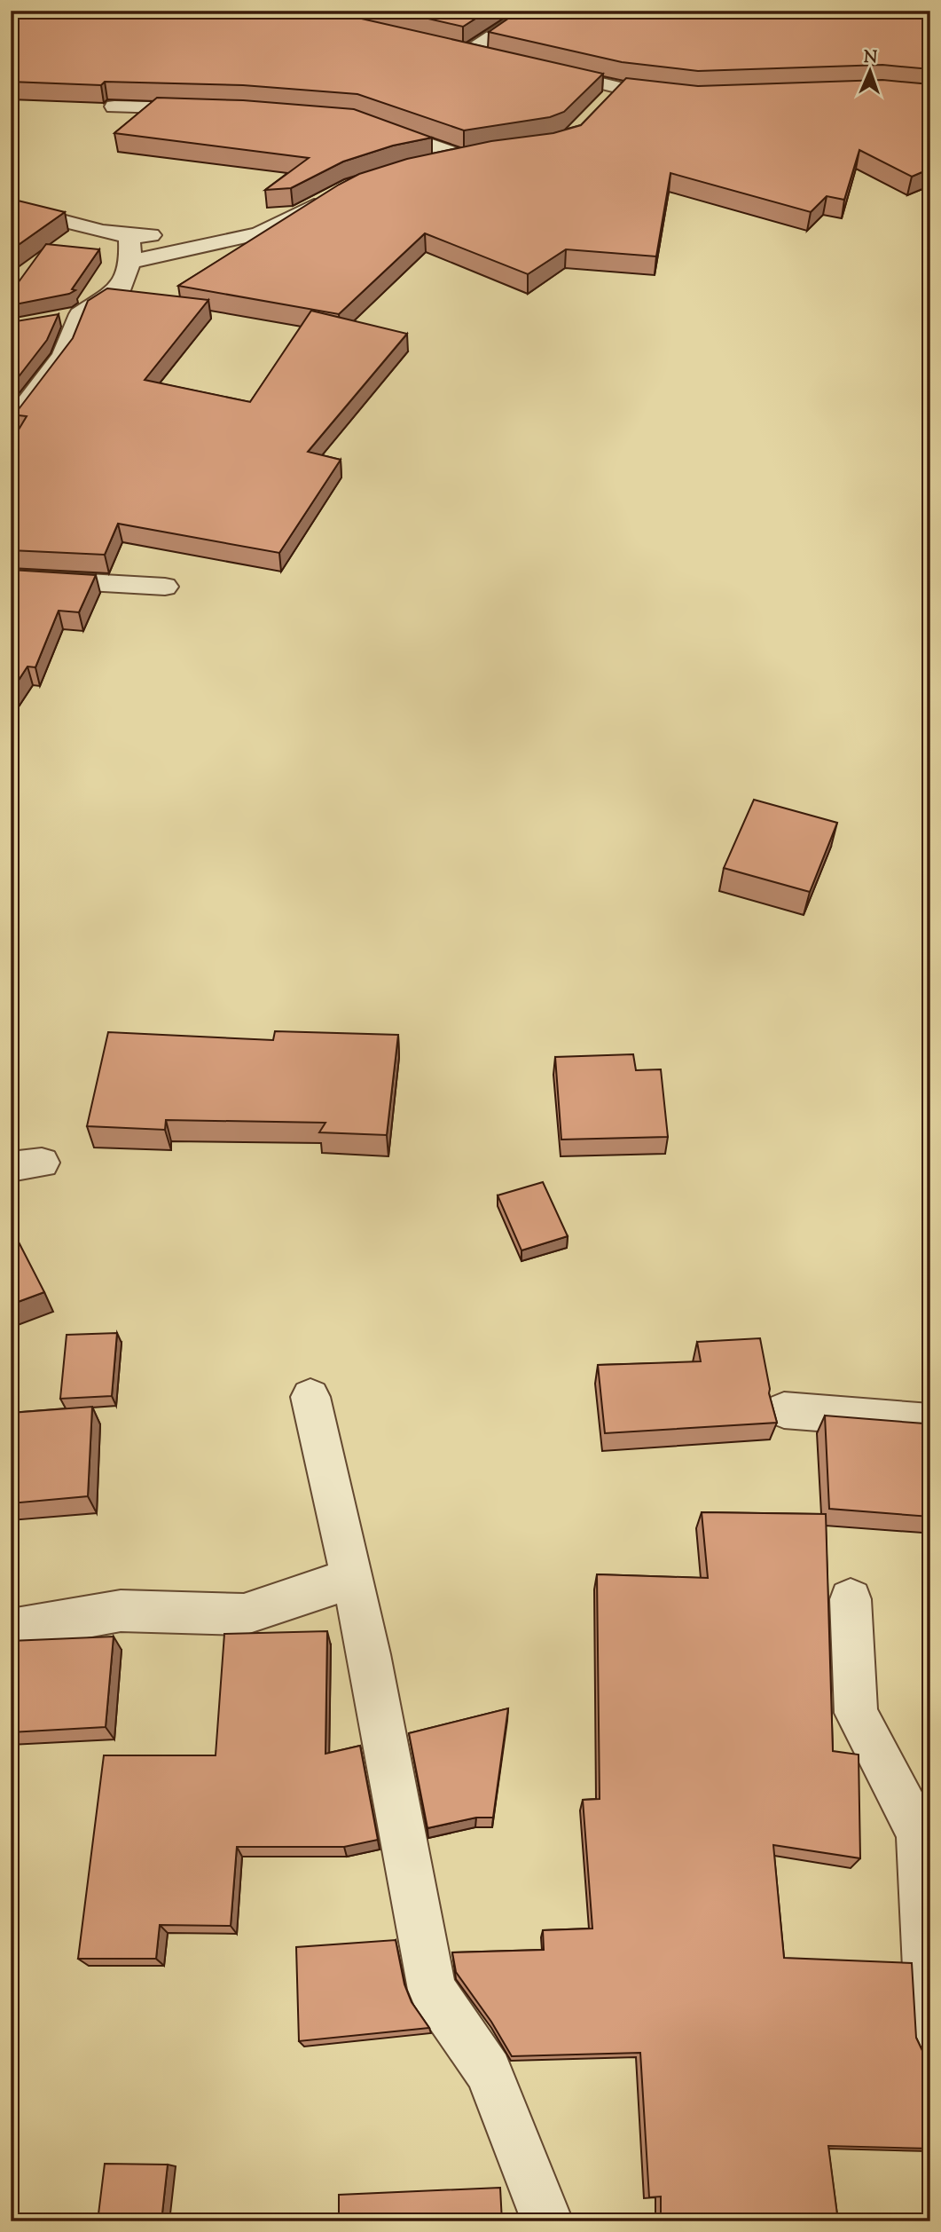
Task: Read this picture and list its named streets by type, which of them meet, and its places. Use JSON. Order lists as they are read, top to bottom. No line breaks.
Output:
{"north":"top"}
